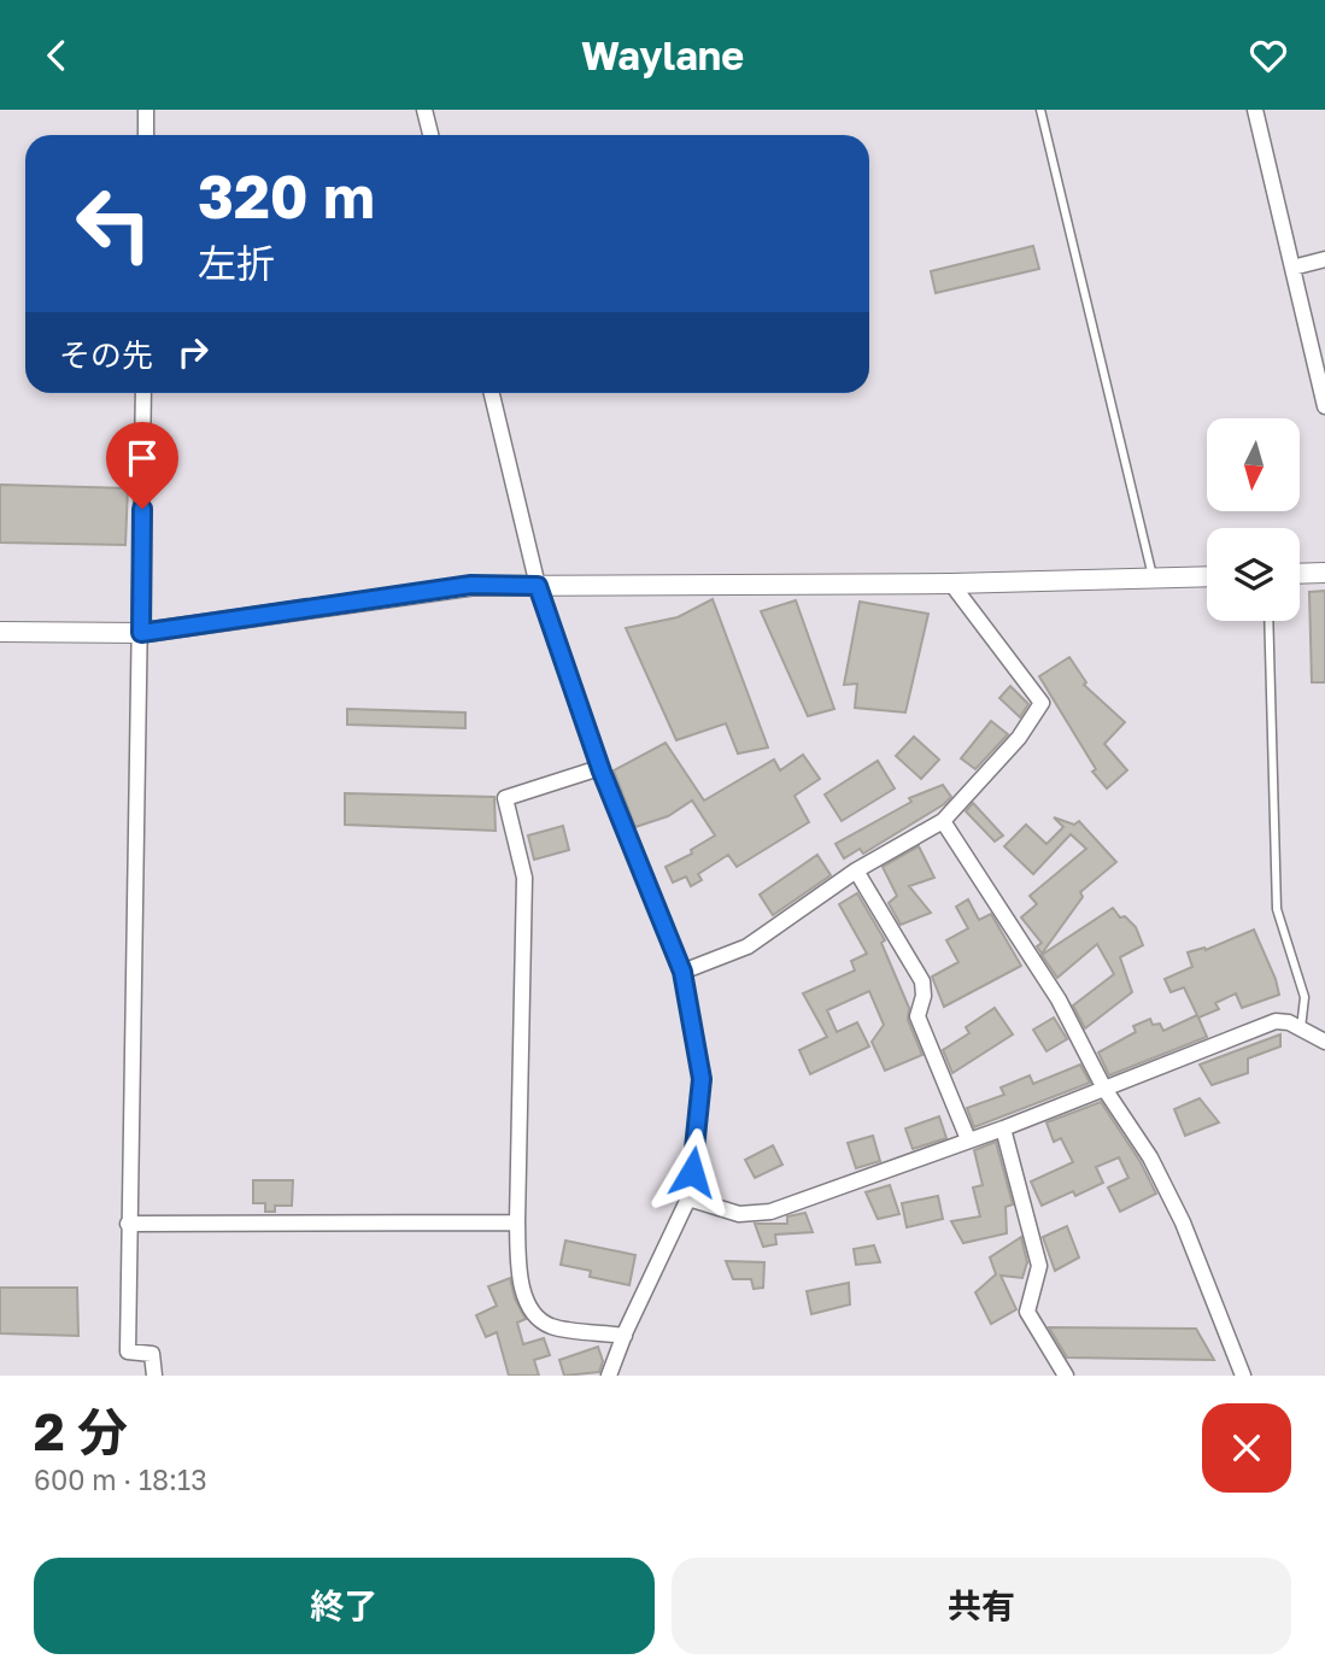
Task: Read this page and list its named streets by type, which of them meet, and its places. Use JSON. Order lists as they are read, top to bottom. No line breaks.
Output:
{"north":"bottom","page":{"header":"Waylane","turn":["320 m","左折"],"then":"その先","heading":["2 分","600 m · 18:13"],"buttons":["終了","共有"]}}
